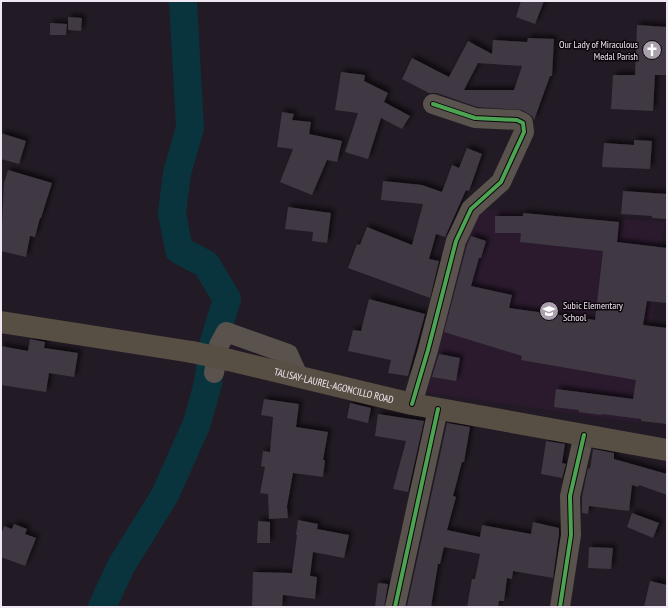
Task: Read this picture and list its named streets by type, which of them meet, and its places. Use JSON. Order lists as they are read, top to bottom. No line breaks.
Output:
{"streets":{"main road":["TALISAY-LAUREL-AGONCILLO ROAD"]},"places":{"church":["Our Lady of Miraculous Medal Parish"],"school or university":["Subic Elementary School"]}}
